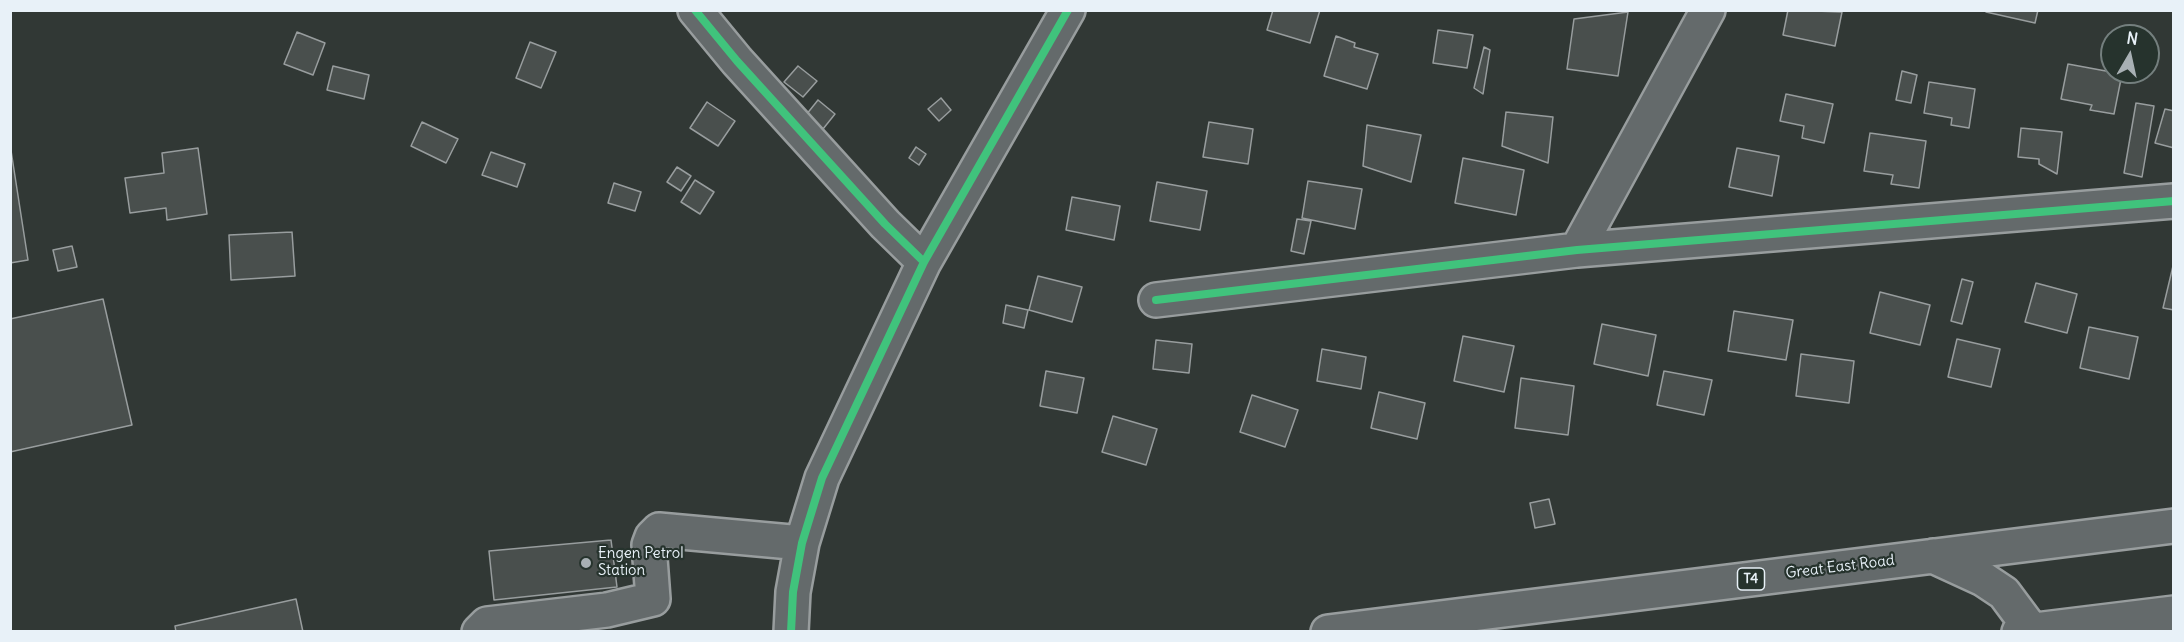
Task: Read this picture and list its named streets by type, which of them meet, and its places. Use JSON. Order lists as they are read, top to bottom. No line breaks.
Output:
{"streets":{"street":["Great East Road","T4"]},"places":["Engen Petrol Station"],"north":"top"}
